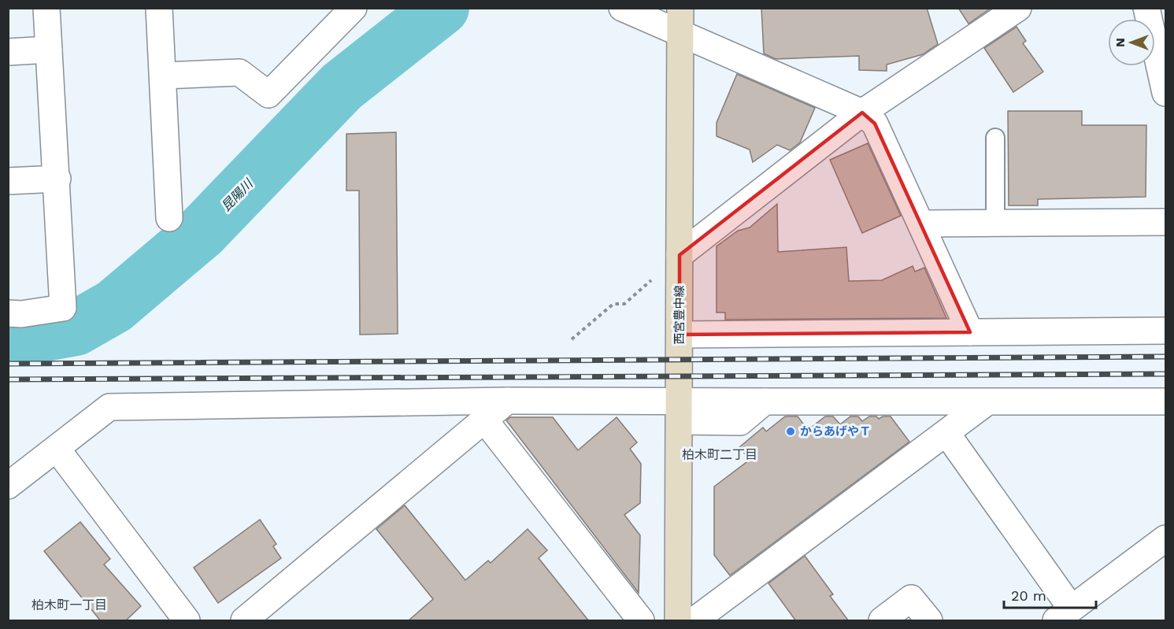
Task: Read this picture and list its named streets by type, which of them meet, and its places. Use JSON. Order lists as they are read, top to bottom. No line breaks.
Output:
{"streets":{"main road":["西宮豊中線"]},"districts":["柏木町二丁目","柏木町一丁目"],"water":["昆陽川"],"places":["からあげやＴ"],"scale_bar":"20 m","north":"left"}
